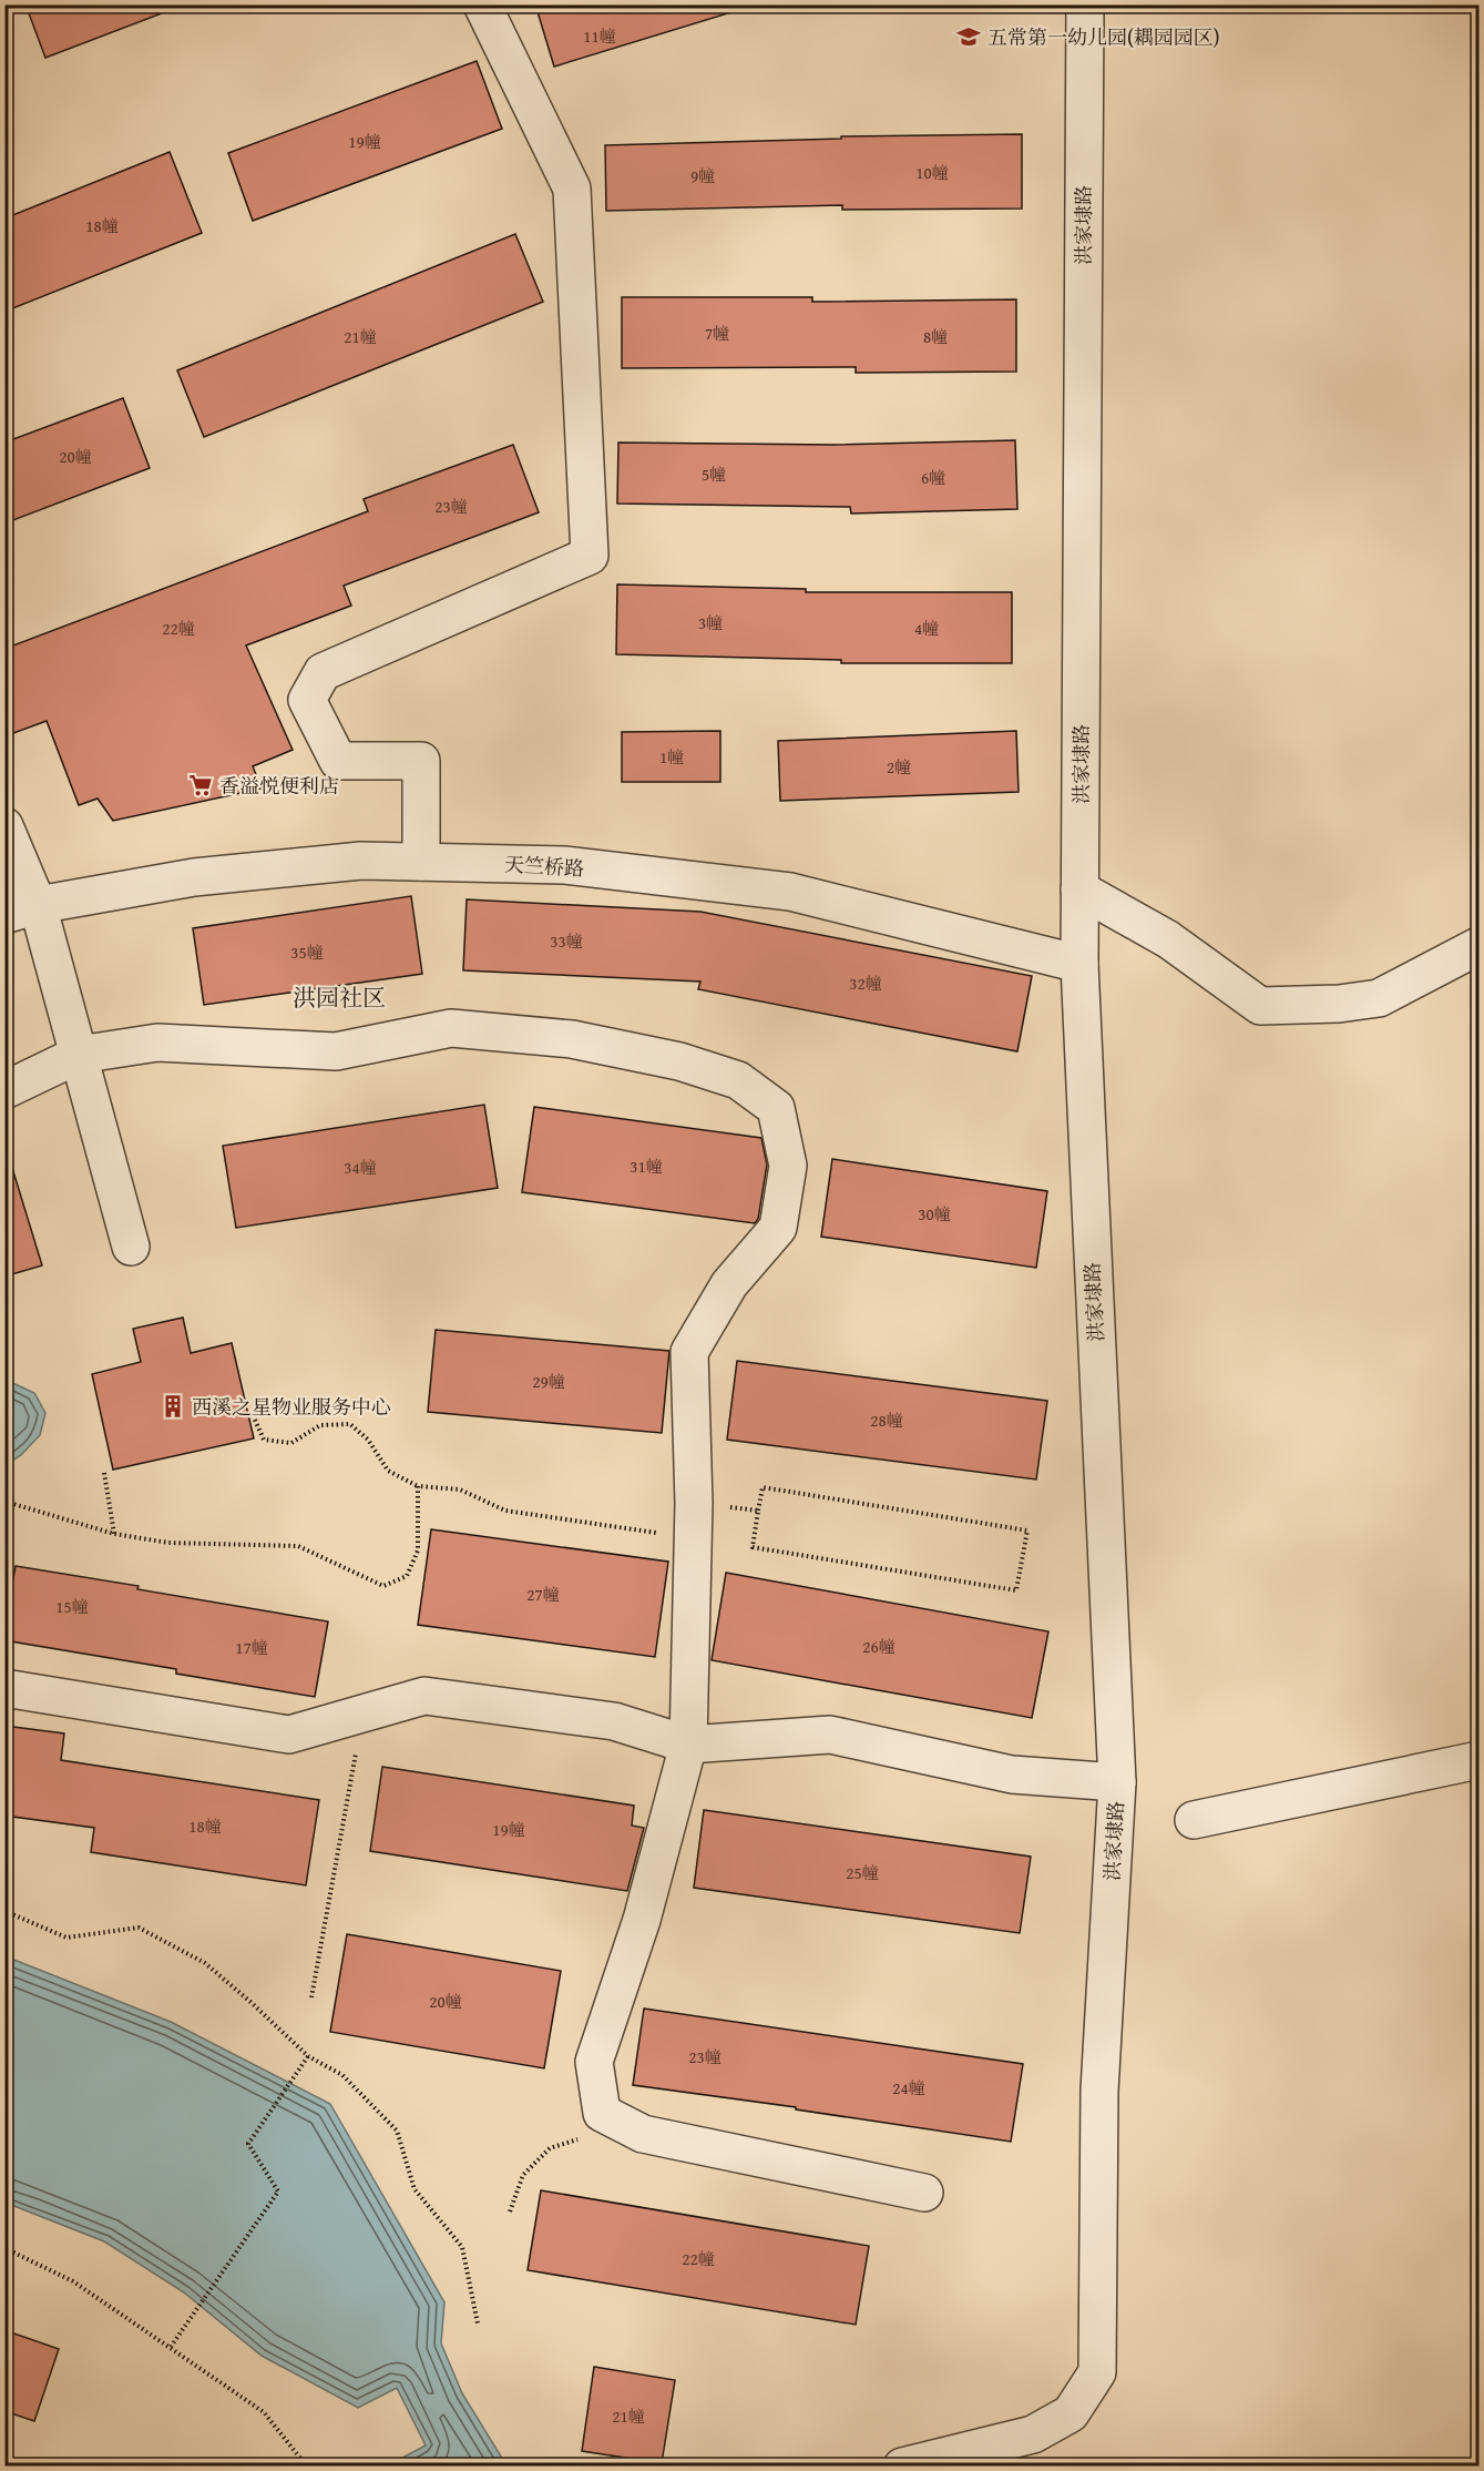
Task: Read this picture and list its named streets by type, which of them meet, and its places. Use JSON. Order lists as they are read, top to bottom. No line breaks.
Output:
{"streets":{"street":["洪家埭路","天竺桥路"]},"crossings":[["洪家埭路","天竺桥路"]],"districts":["洪园社区"],"places":{"school or university":["五常第一幼儿园(耦园园区)"],"supermarket":["香溢悦便利店"],"building":["西溪之星物业服务中心"]},"house_numbers":["11幢","19幢","10幢","9幢","18幢","7幢","21幢","8幢","20幢","5幢","6幢","23幢","3幢","22幢","4幢","1幢","2幢","33幢","35幢","32幢","31幢","34幢","30幢","29幢","28幢","27幢","15幢","26幢","17幢","18幢","19幢","25幢","20幢","23幢","24幢","22幢","21幢"]}
